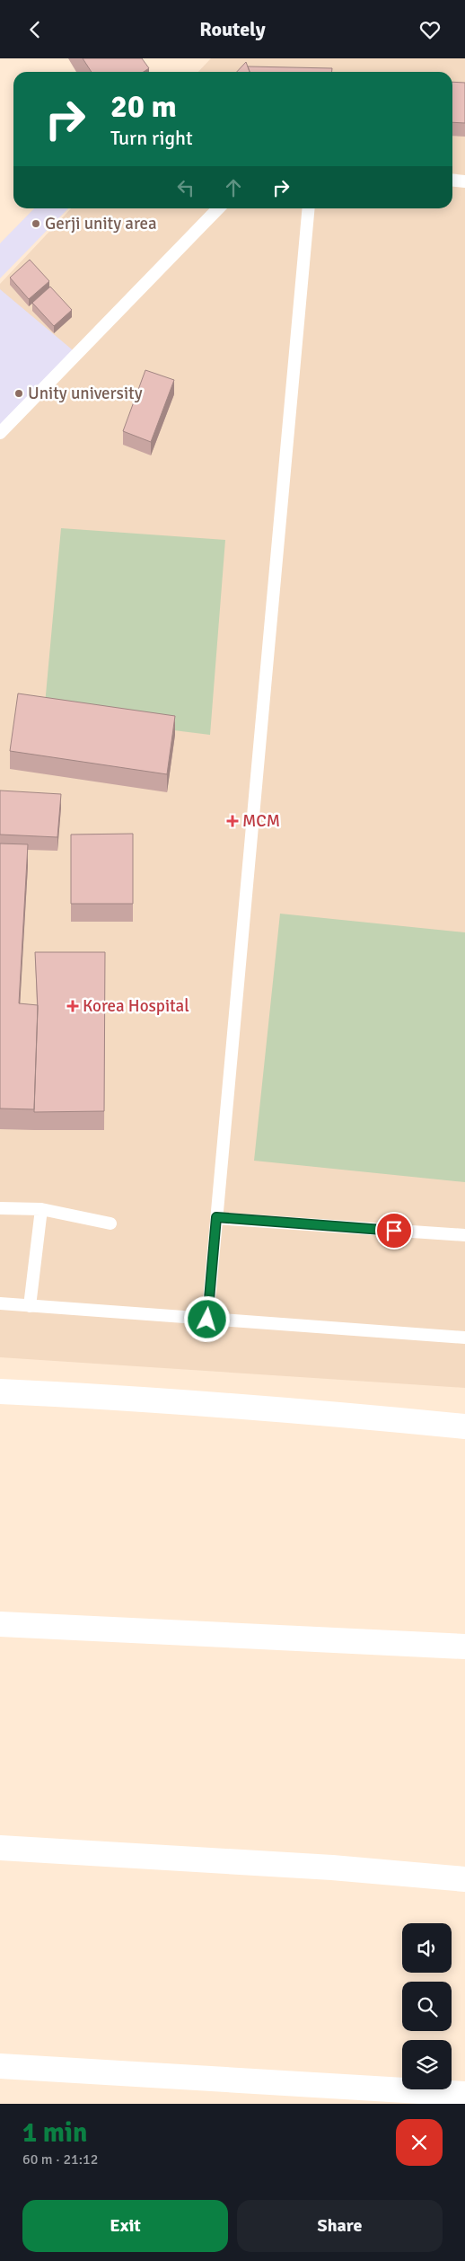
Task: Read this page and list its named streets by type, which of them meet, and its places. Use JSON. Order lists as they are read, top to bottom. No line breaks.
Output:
{"places":{"other":["Gerji unity area","Unity university"],"health":["MCM","Korea Hospital"]},"page":{"header":"Routely","turn":["20 m","Turn right"],"heading":["1 min","60 m · 21:12"],"buttons":["Exit","Share"]}}
